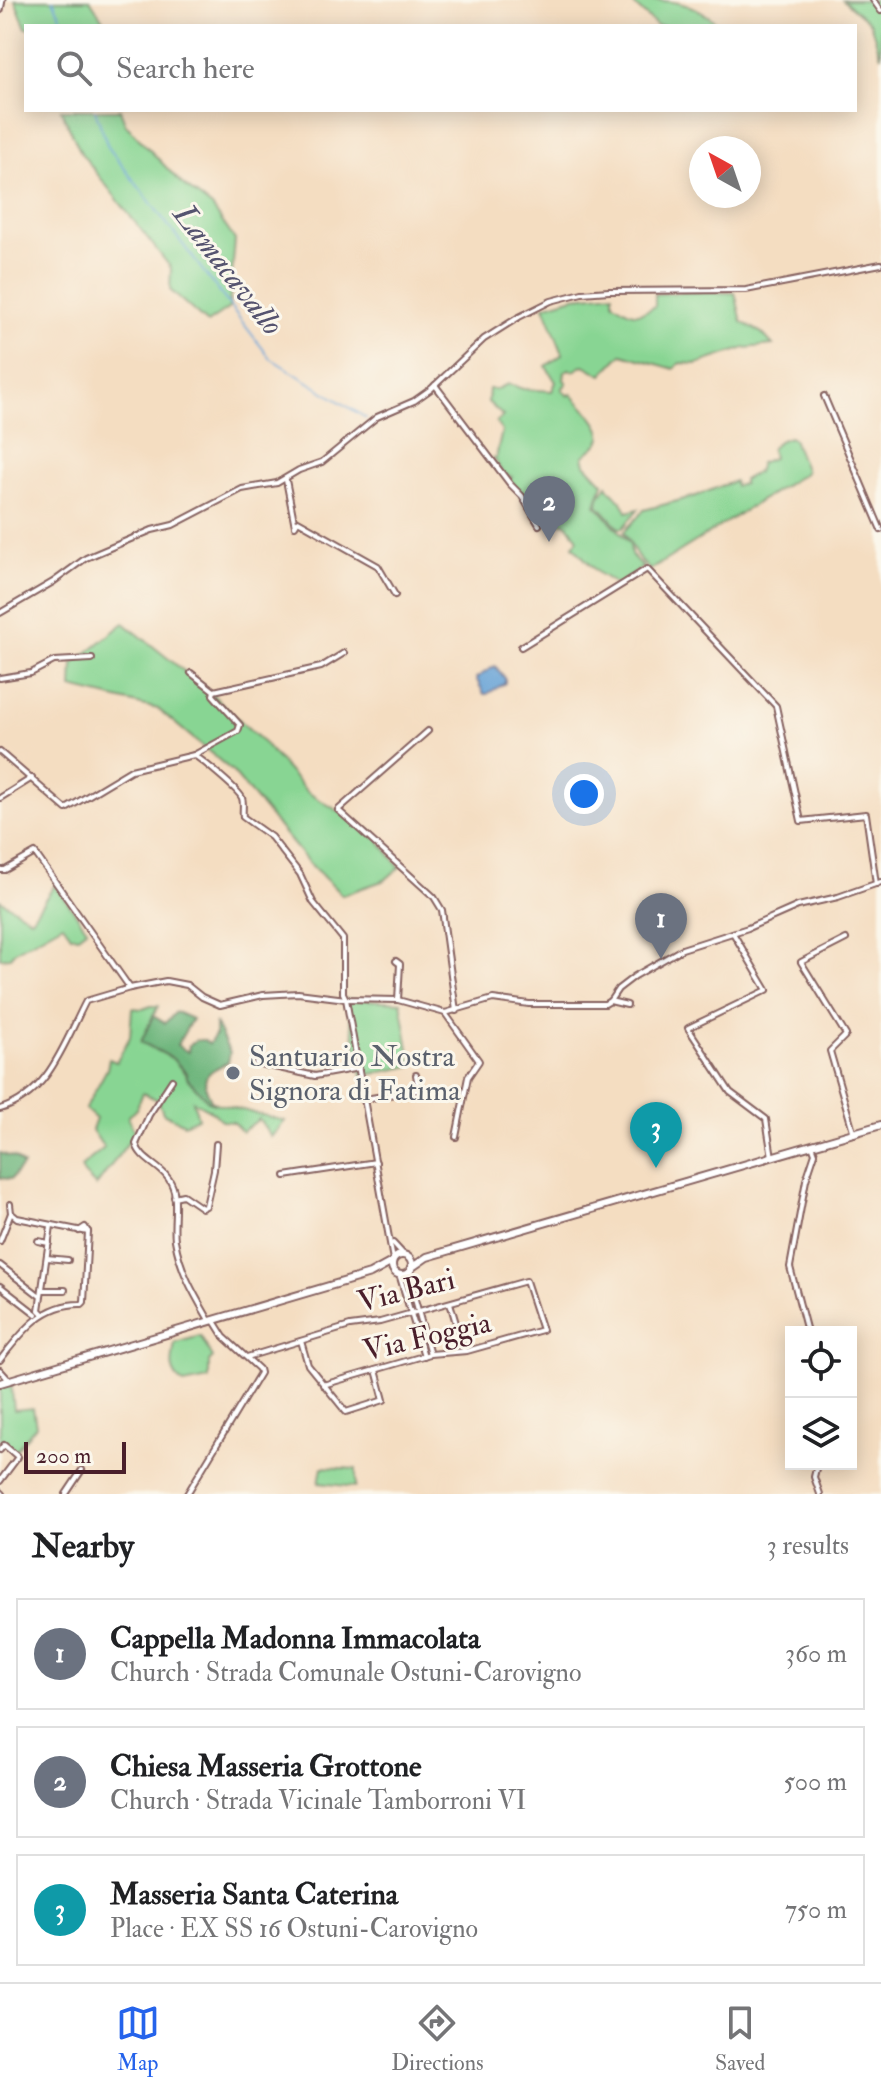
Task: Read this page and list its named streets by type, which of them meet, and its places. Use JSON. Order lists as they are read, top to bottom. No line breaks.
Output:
{"streets":{"street":["Via Bari","Via Foggia"]},"crossings":[["Via Bari","Via Foggia"]],"water":["Lamacavallo"],"places":["Santuario Nostra Signora di Fatima"],"scale_bar":"200 m","north":"top left","page":{"search":"Search here","pins":["2","1","3"],"scale":"200 m","heading":["Nearby","3 results"],"list":[{"mark":"1","name":"Cappella Madonna Immacolata","note":"Church · Strada Comunale Ostuni-Carovigno","value":"360 m"},{"mark":"2","name":"Chiesa Masseria Grottone","note":"Church · Strada Vicinale Tamborroni VI","value":"500 m"},{"mark":"3","name":"Masseria Santa Caterina","note":"Place · EX SS 16 Ostuni-Carovigno","value":"750 m"}],"nav":["Map","Directions","Saved"]}}
